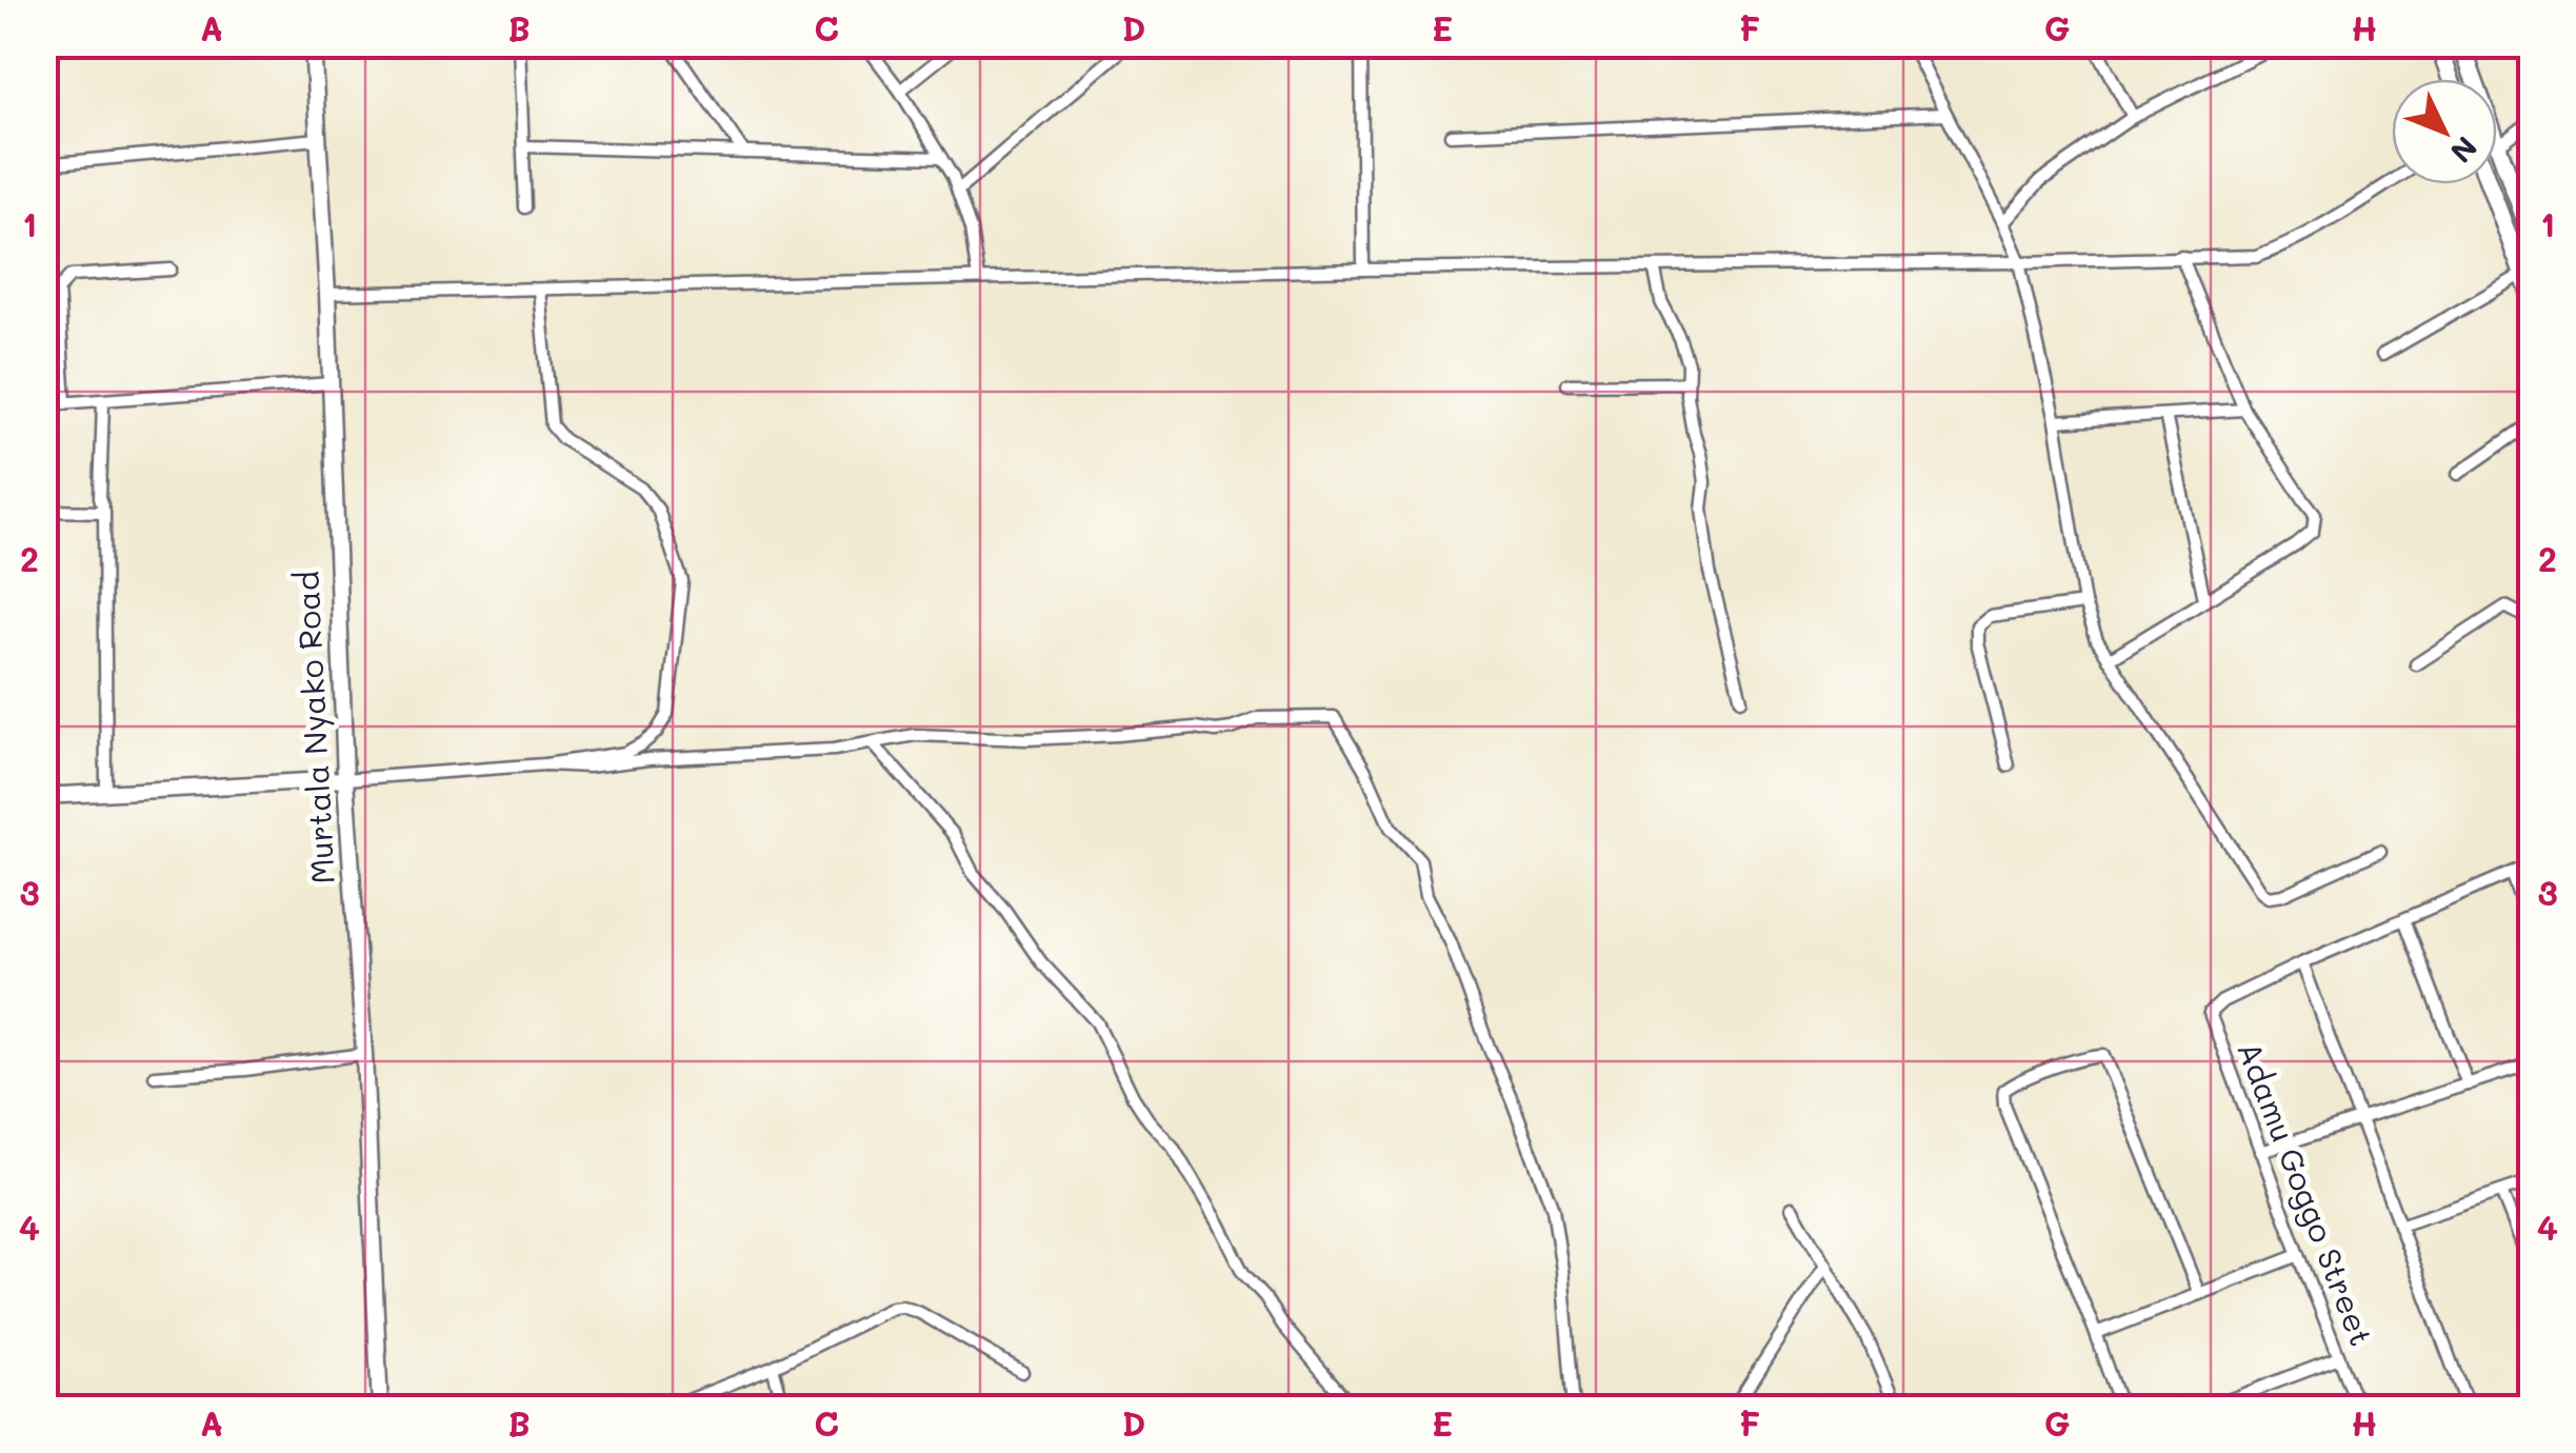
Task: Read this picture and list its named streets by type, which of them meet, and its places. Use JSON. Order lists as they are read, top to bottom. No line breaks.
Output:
{"streets":{"street":["Murtala Nyako Road","Adamu Goggo Street"]},"north":"bottom right","grid":{"columns":["A","B","C","D","E","F","G","H"],"rows":["1","2","3","4"]}}
